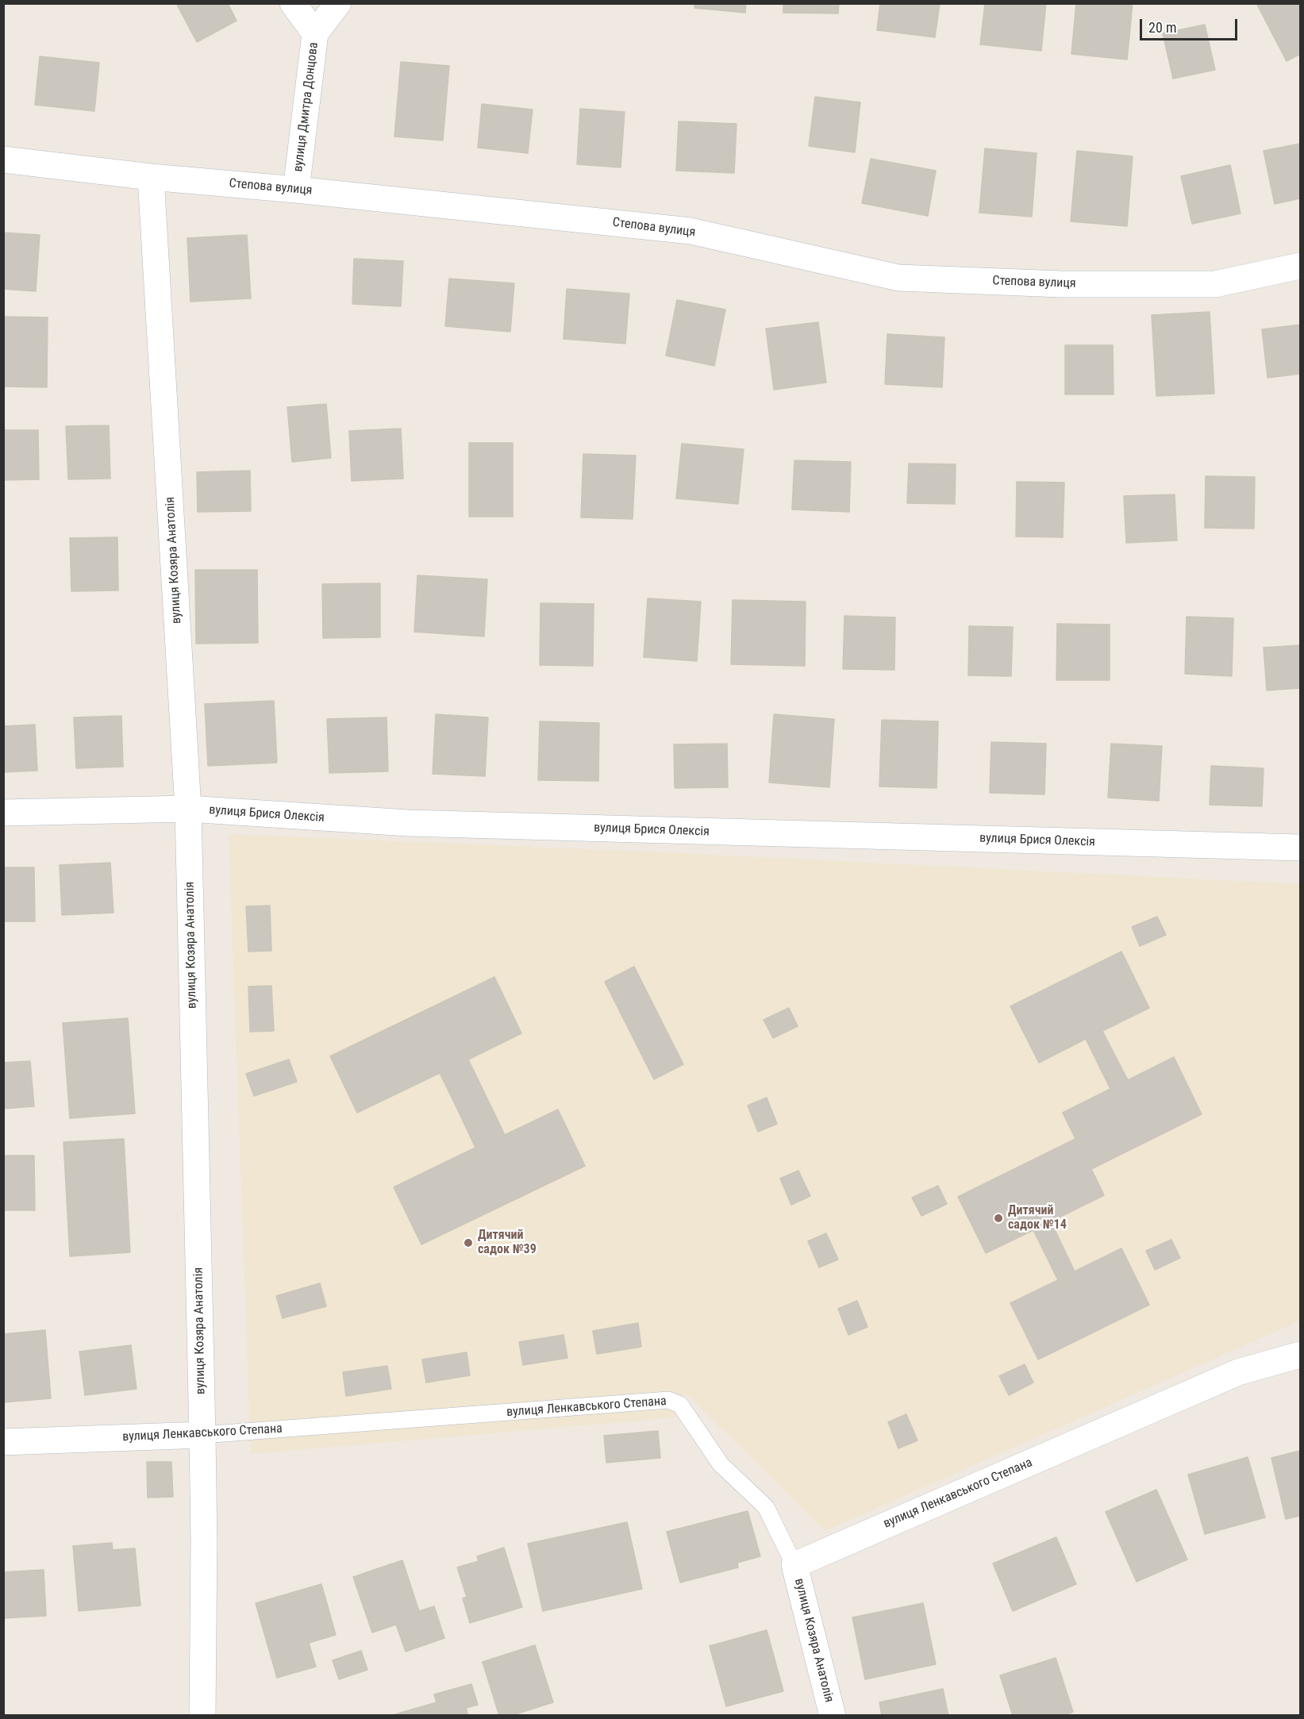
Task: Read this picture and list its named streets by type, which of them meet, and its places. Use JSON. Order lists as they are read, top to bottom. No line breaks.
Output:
{"streets":{"street":["вулиця Дмитра Донцова","Степова вулиця","вулиця Козяра Анатолія","вулиця Брися Олексія","вулиця Ленкавського Степана"]},"crossings":[["вулиця Дмитра Донцова","Степова вулиця"],["Степова вулиця","вулиця Козяра Анатолія"],["вулиця Козяра Анатолія","вулиця Брися Олексія"],["вулиця Козяра Анатолія","вулиця Ленкавського Степана"]],"places":["Дитячий садок №14","Дитячий садок №39"],"scale_bar":"20 m"}
